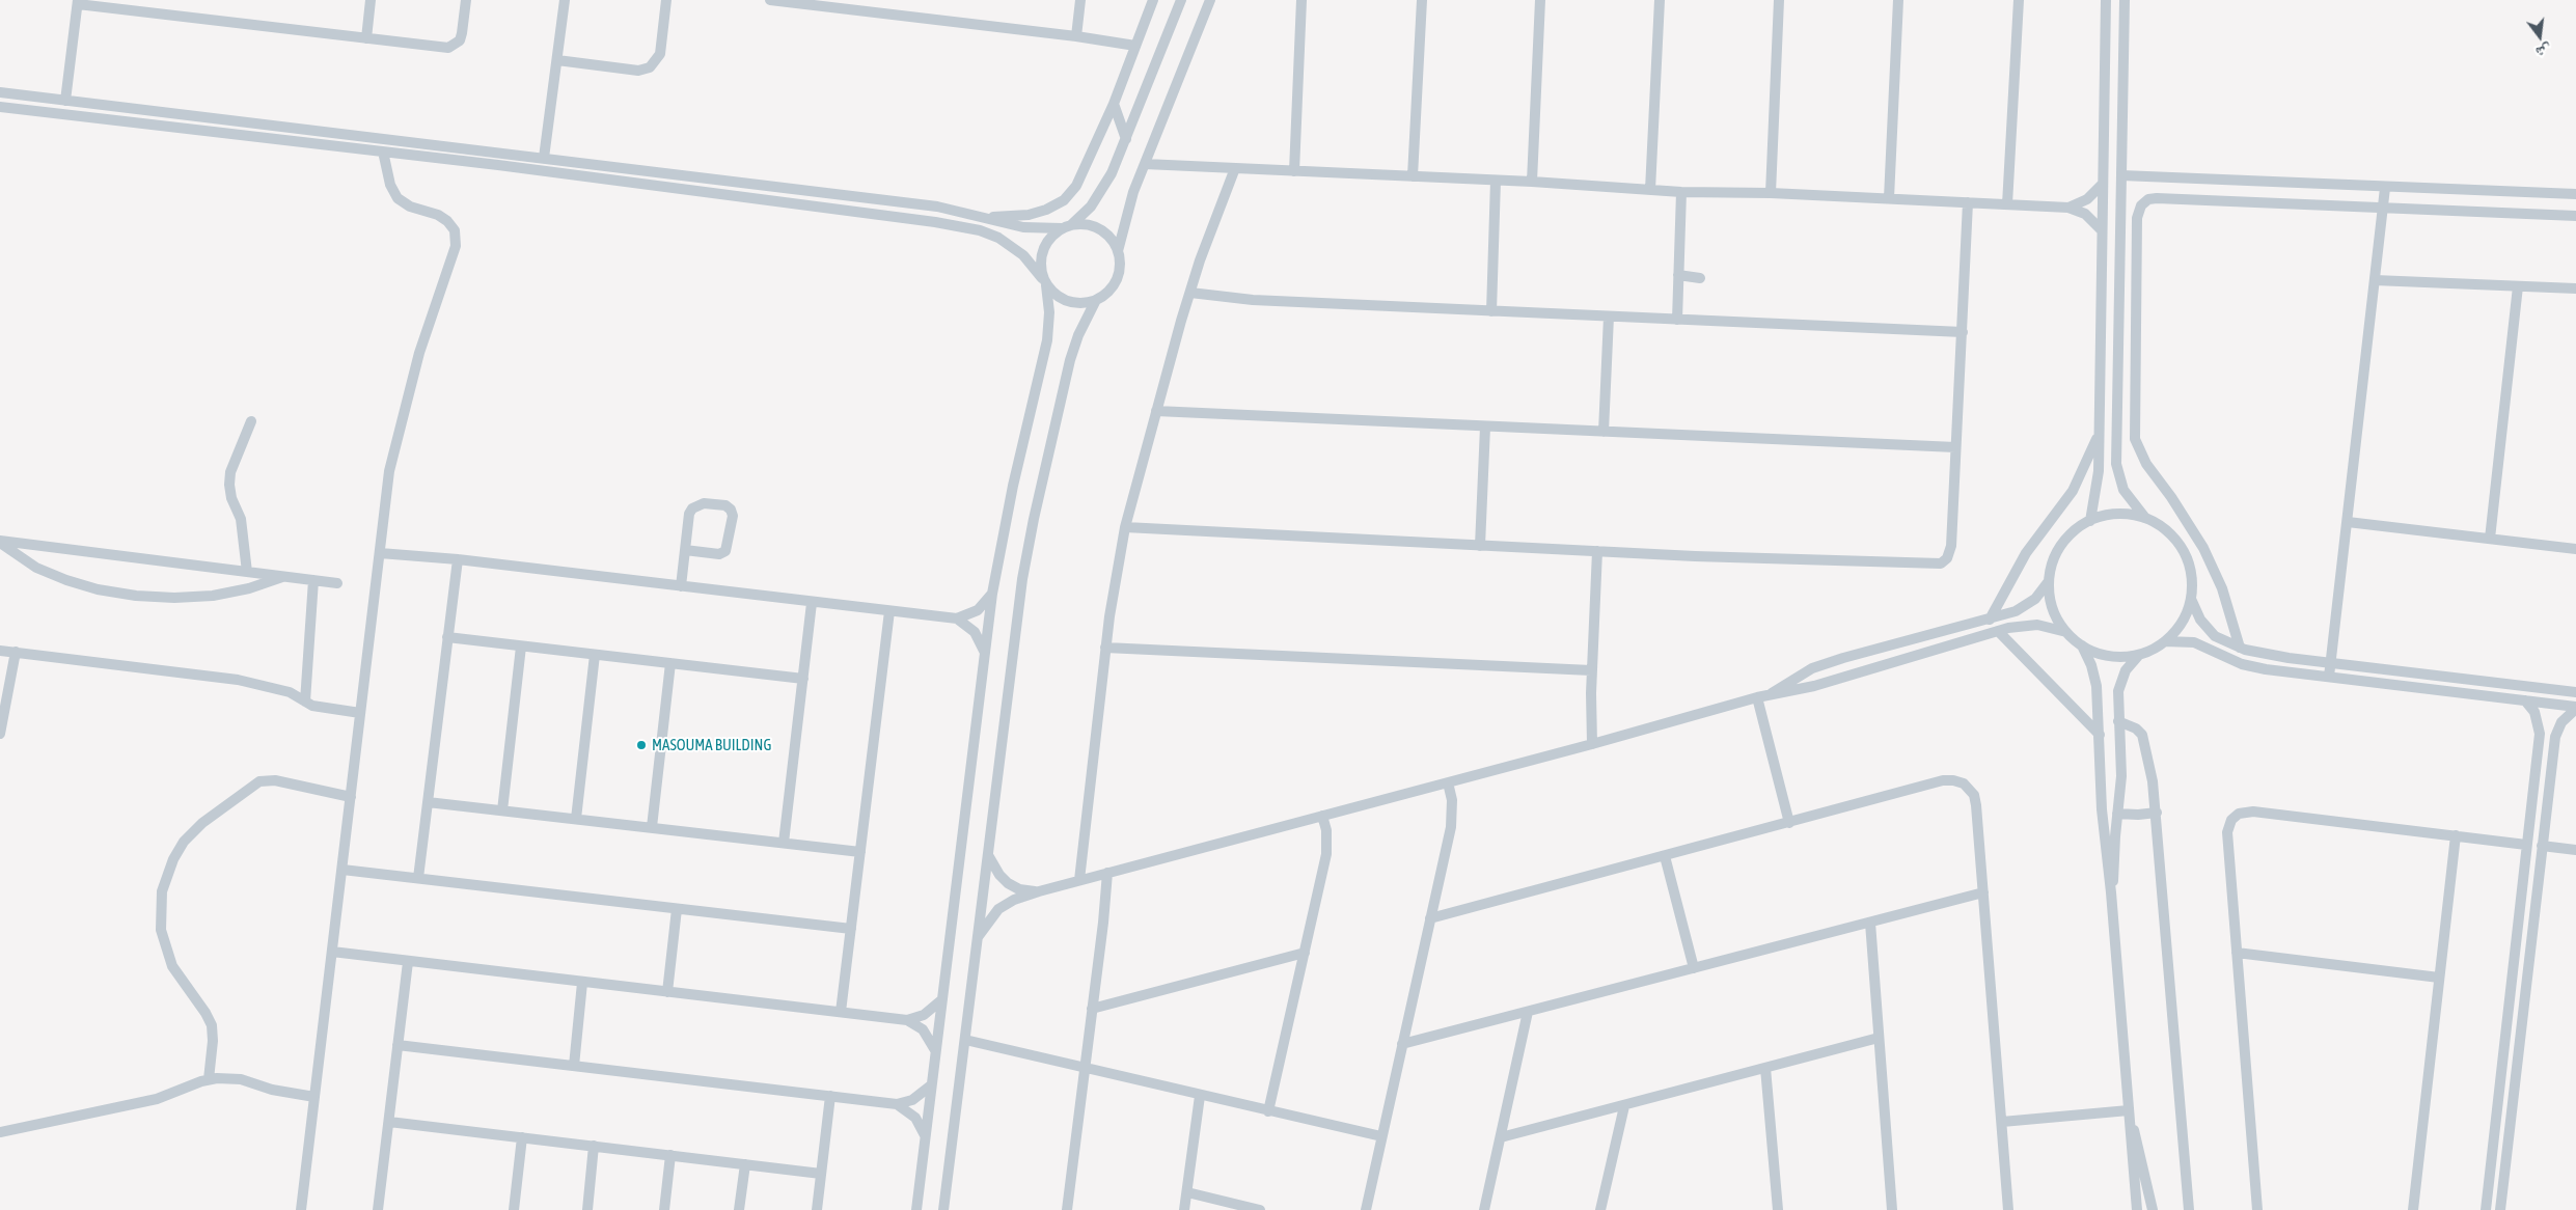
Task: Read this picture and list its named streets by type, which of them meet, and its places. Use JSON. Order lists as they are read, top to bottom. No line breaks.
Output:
{"places":["MASOUMA BUILDING"],"north":"bottom"}
